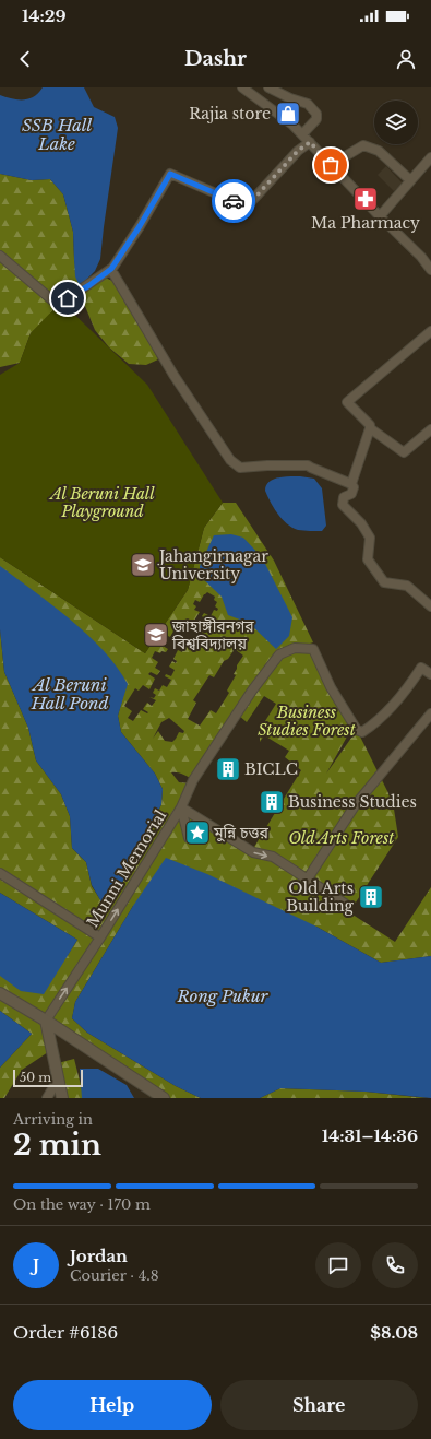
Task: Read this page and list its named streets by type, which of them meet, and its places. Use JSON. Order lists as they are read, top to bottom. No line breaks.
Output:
{"streets":{"street":["Munni Memorial"]},"water":["SSB Hall Lake","Al Beruni Hall Pond","Rong Pukur"],"parks":["Al Beruni Hall Playground","Business Studies Forest","Old Arts Forest"],"places":{"shop":["Rajia store"],"pharmacy":["Ma Pharmacy"],"school or university":["Jahangirnagar University","জাহাঙ্গীরনগর বিশ্ববিদ্যালয়"],"building":["BICLC","Business Studies","Old Arts Building"],"place":["মুন্নি চত্তর"]},"scale_bar":"50 m","page":{"status":"14:29","header":"Dashr","scale":"50 m","heading":["2 min","Arriving in","14:31–14:36"],"panel":["Jordan","Courier · 4.8","Order #6186","$8.08"],"bar":"On the way · 170 m","round":"J","buttons":["Help","Share"]}}
